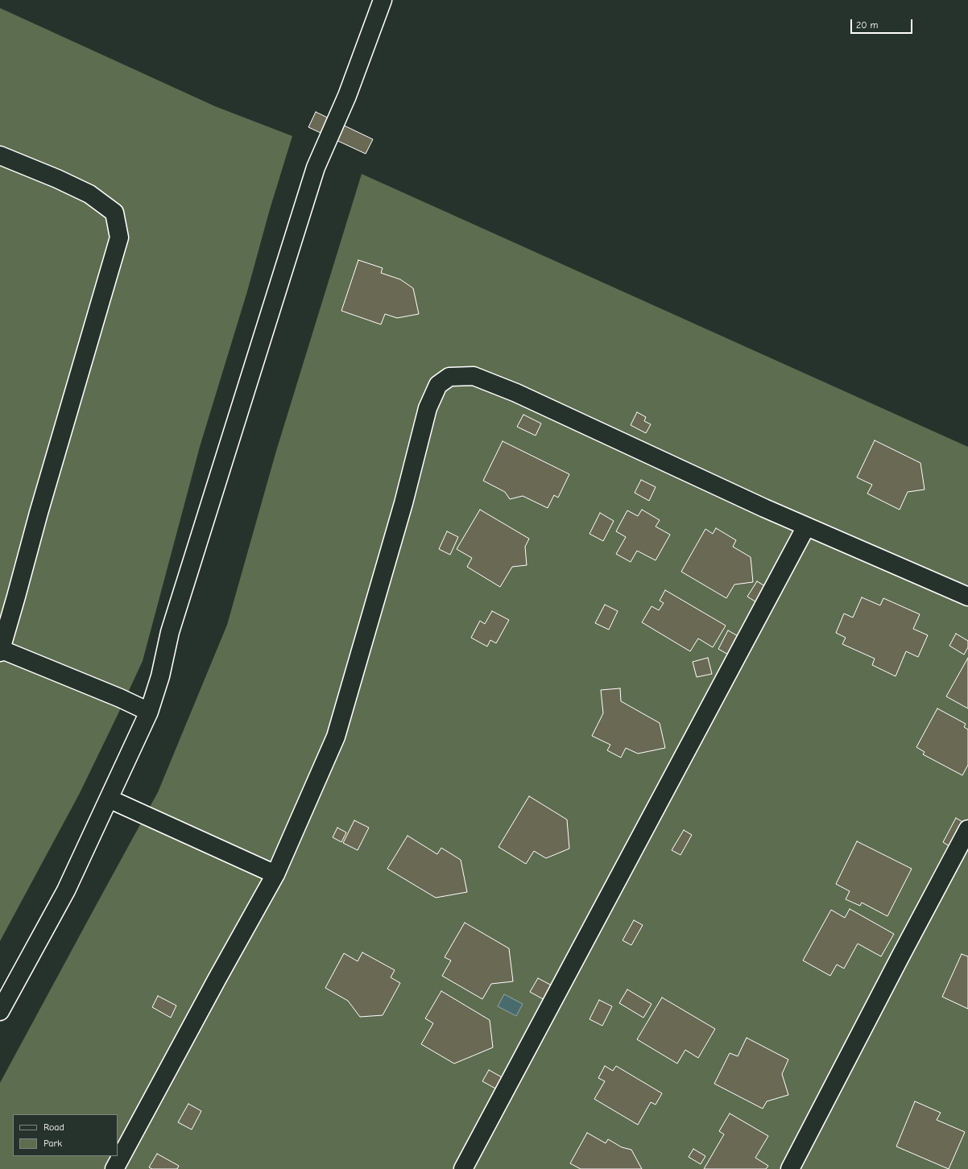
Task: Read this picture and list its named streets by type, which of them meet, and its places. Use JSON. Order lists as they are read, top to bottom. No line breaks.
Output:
{"legend":["Road","Park"],"scale_bar":"20 m"}
